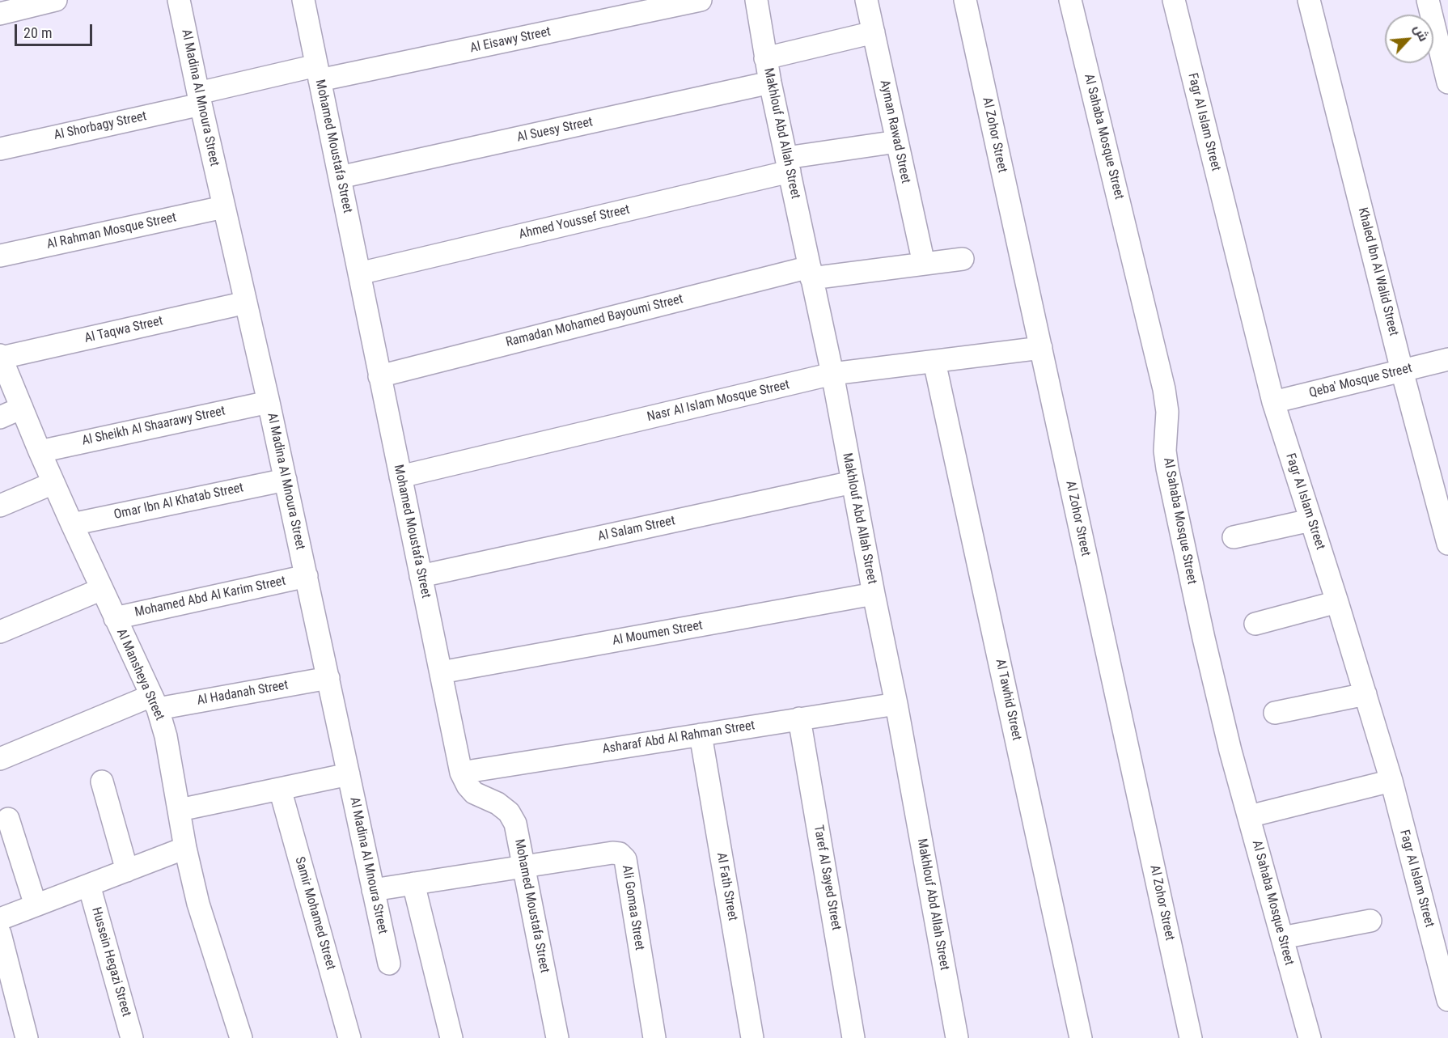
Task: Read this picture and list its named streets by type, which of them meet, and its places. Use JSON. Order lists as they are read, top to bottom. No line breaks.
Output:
{"streets":{"street":["Al Eisawy Street","Al Madina Al Mnoura Street","Fagr Al Islam Street","Al Shorbagy Street","Al Suesy Street","Ayman Rawad Street","Makhlouf Abd Allah Street","Al Zohor Street","Al Sahaba Mosque Street","Mohamed Moustafa Street","Ahmed Youssef Street","Al Rahman Mosque Street","Khaled Ibn Al Walid Street","Ramadan Mohamed Bayoumi Street","Al Taqwa Street","Qeba' Mosque Street","Nasr Al Islam Mosque Street","Al Sheikh Al Shaarawy Street","Omar Ibn Al Khatab Street","Al Salam Street","Mohamed Abd Al Karim Street","Al Moumen Street","Al Mansheya Street","Al Hadanah Street","Al Tawhid Street","Asharaf Abd Al Rahman Street","Taref Al Sayed Street","Al Fath Street","Ali Gomaa Street","Samir Mohamed Street","Hussein Hegazi Street"]},"crossings":[["Al Eisawy Street","Al Shorbagy Street"],["Al Eisawy Street","Mohamed Moustafa Street"],["Al Madina Al Mnoura Street","Al Shorbagy Street"],["Al Madina Al Mnoura Street","Al Rahman Mosque Street"],["Al Madina Al Mnoura Street","Al Taqwa Street"],["Al Madina Al Mnoura Street","Al Sheikh Al Shaarawy Street"],["Al Madina Al Mnoura Street","Omar Ibn Al Khatab Street"],["Al Madina Al Mnoura Street","Mohamed Abd Al Karim Street"],["Al Madina Al Mnoura Street","Al Hadanah Street"],["Al Madina Al Mnoura Street","Ali Gomaa Street"],["Fagr Al Islam Street","Qeba' Mosque Street"],["Al Shorbagy Street","Mohamed Moustafa Street"],["Al Suesy Street","Makhlouf Abd Allah Street"],["Al Suesy Street","Mohamed Moustafa Street"],["Ayman Rawad Street","Ahmed Youssef Street"],["Ayman Rawad Street","Ramadan Mohamed Bayoumi Street"],["Makhlouf Abd Allah Street","Ahmed Youssef Street"],["Makhlouf Abd Allah Street","Ramadan Mohamed Bayoumi Street"],["Makhlouf Abd Allah Street","Nasr Al Islam Mosque Street"],["Makhlouf Abd Allah Street","Al Salam Street"],["Makhlouf Abd Allah Street","Al Moumen Street"],["Makhlouf Abd Allah Street","Asharaf Abd Al Rahman Street"],["Al Zohor Street","Nasr Al Islam Mosque Street"],["Mohamed Moustafa Street","Ahmed Youssef Street"],["Mohamed Moustafa Street","Ramadan Mohamed Bayoumi Street"],["Mohamed Moustafa Street","Nasr Al Islam Mosque Street"],["Mohamed Moustafa Street","Al Salam Street"],["Mohamed Moustafa Street","Al Moumen Street"],["Mohamed Moustafa Street","Asharaf Abd Al Rahman Street"],["Mohamed Moustafa Street","Ali Gomaa Street"],["Khaled Ibn Al Walid Street","Qeba' Mosque Street"],["Al Taqwa Street","Al Mansheya Street"],["Nasr Al Islam Mosque Street","Al Tawhid Street"],["Al Sheikh Al Shaarawy Street","Al Mansheya Street"],["Omar Ibn Al Khatab Street","Al Mansheya Street"],["Mohamed Abd Al Karim Street","Al Mansheya Street"],["Al Mansheya Street","Al Hadanah Street"],["Asharaf Abd Al Rahman Street","Taref Al Sayed Street"],["Asharaf Abd Al Rahman Street","Al Fath Street"]],"scale_bar":"20 m","north":"top right"}
